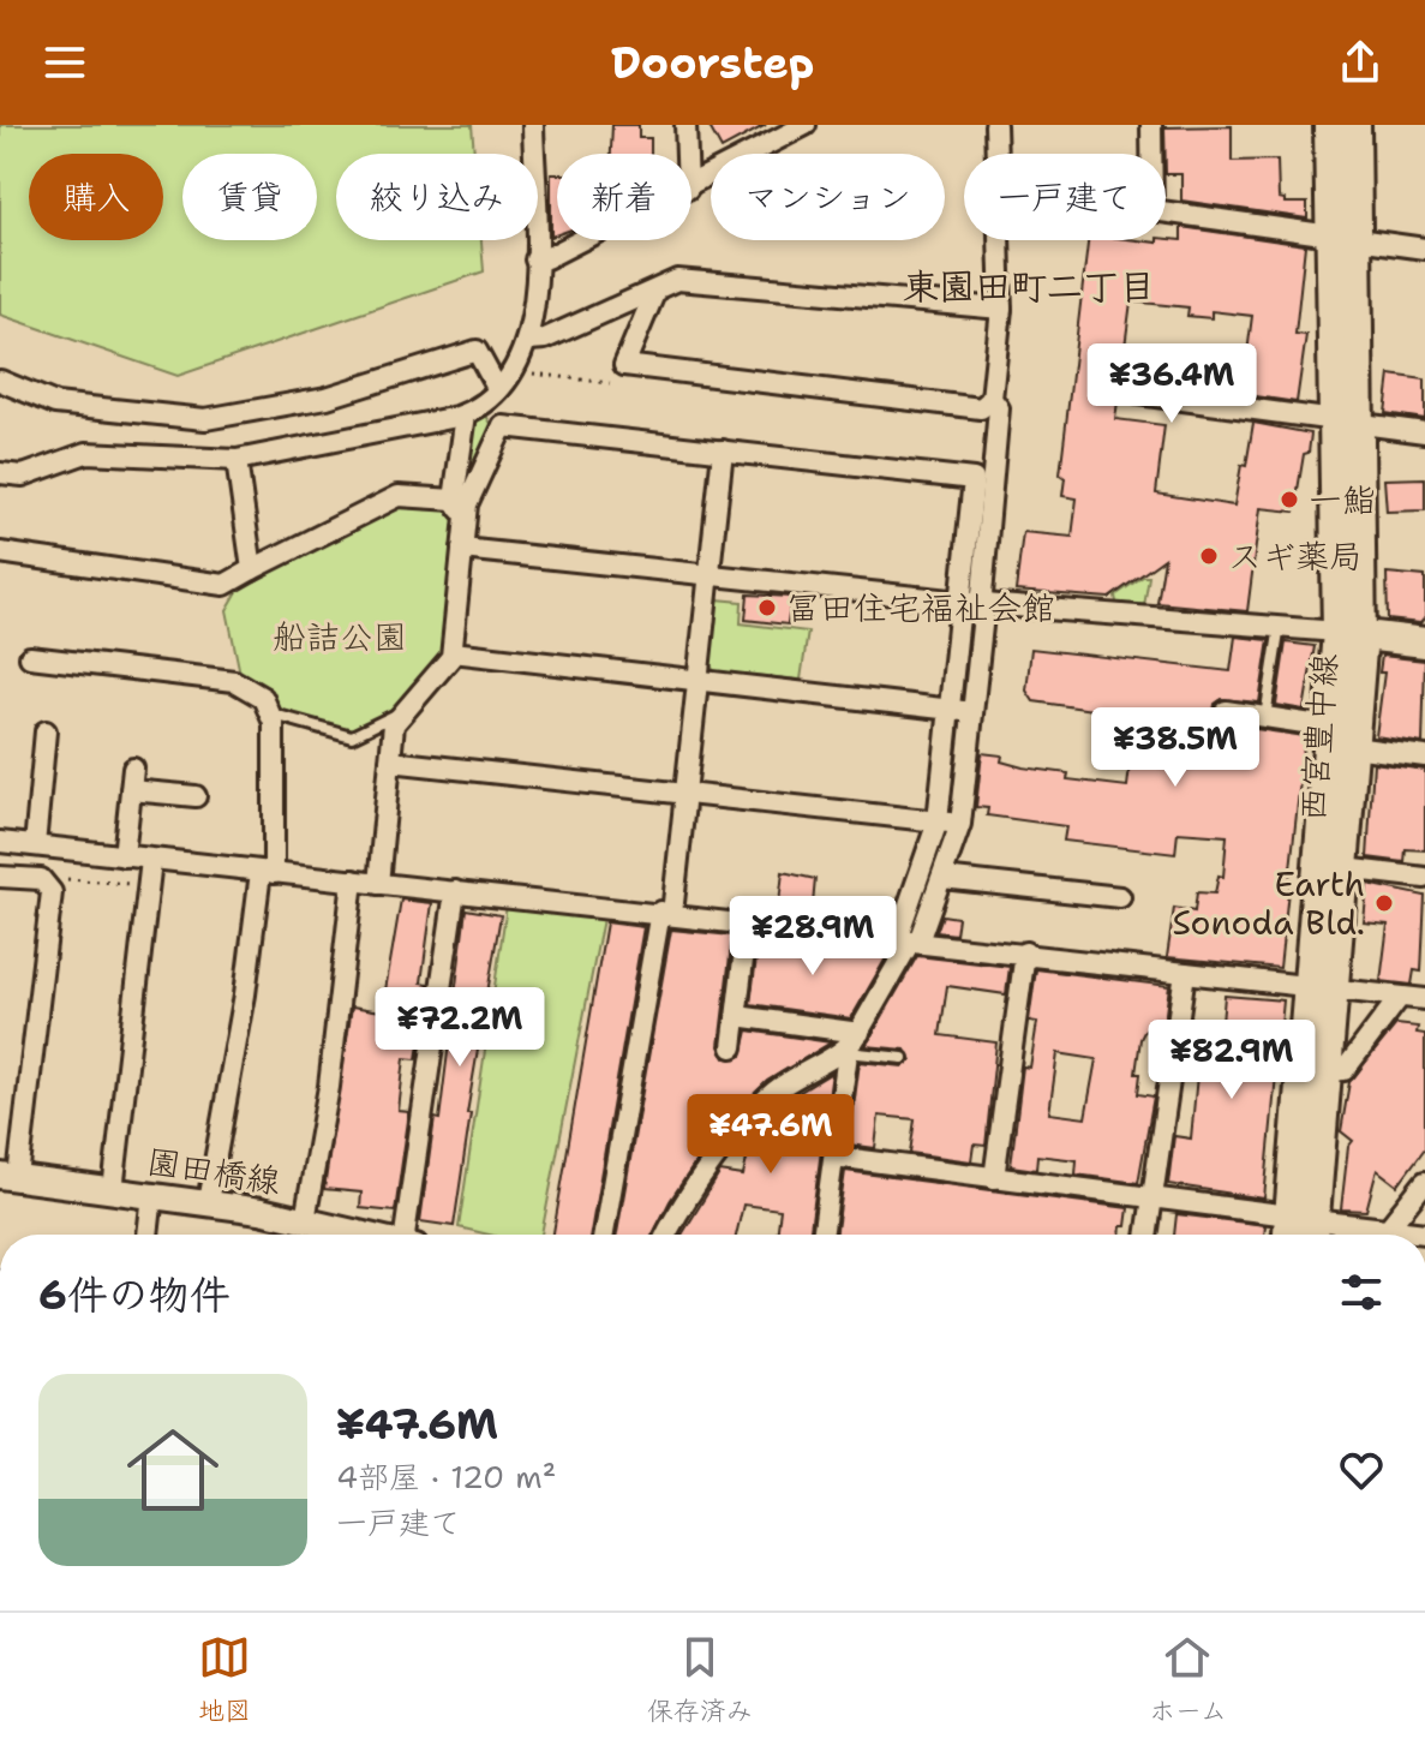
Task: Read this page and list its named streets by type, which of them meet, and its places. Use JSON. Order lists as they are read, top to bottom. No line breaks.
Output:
{"streets":{"main road":["西宮豊中線"],"street":["園田橋線"]},"districts":["東園田町二丁目"],"parks":["船詰公園"],"places":["一鮨","スギ薬局","冨田住宅福祉会館","Earth Sonoda Bld."],"page":{"header":"Doorstep","chip":["購入","賃貸","絞り込み","新着","マンション","一戸建て"],"price":["¥36.4M","¥38.5M","¥28.9M","¥72.2M","¥82.9M","¥47.6M"],"heading":"6件の物件","list":[{"name":"¥47.6M","note":"4部屋 · 120 m² · 一戸建て"}],"tabs":["地図","保存済み","ホーム"]}}
